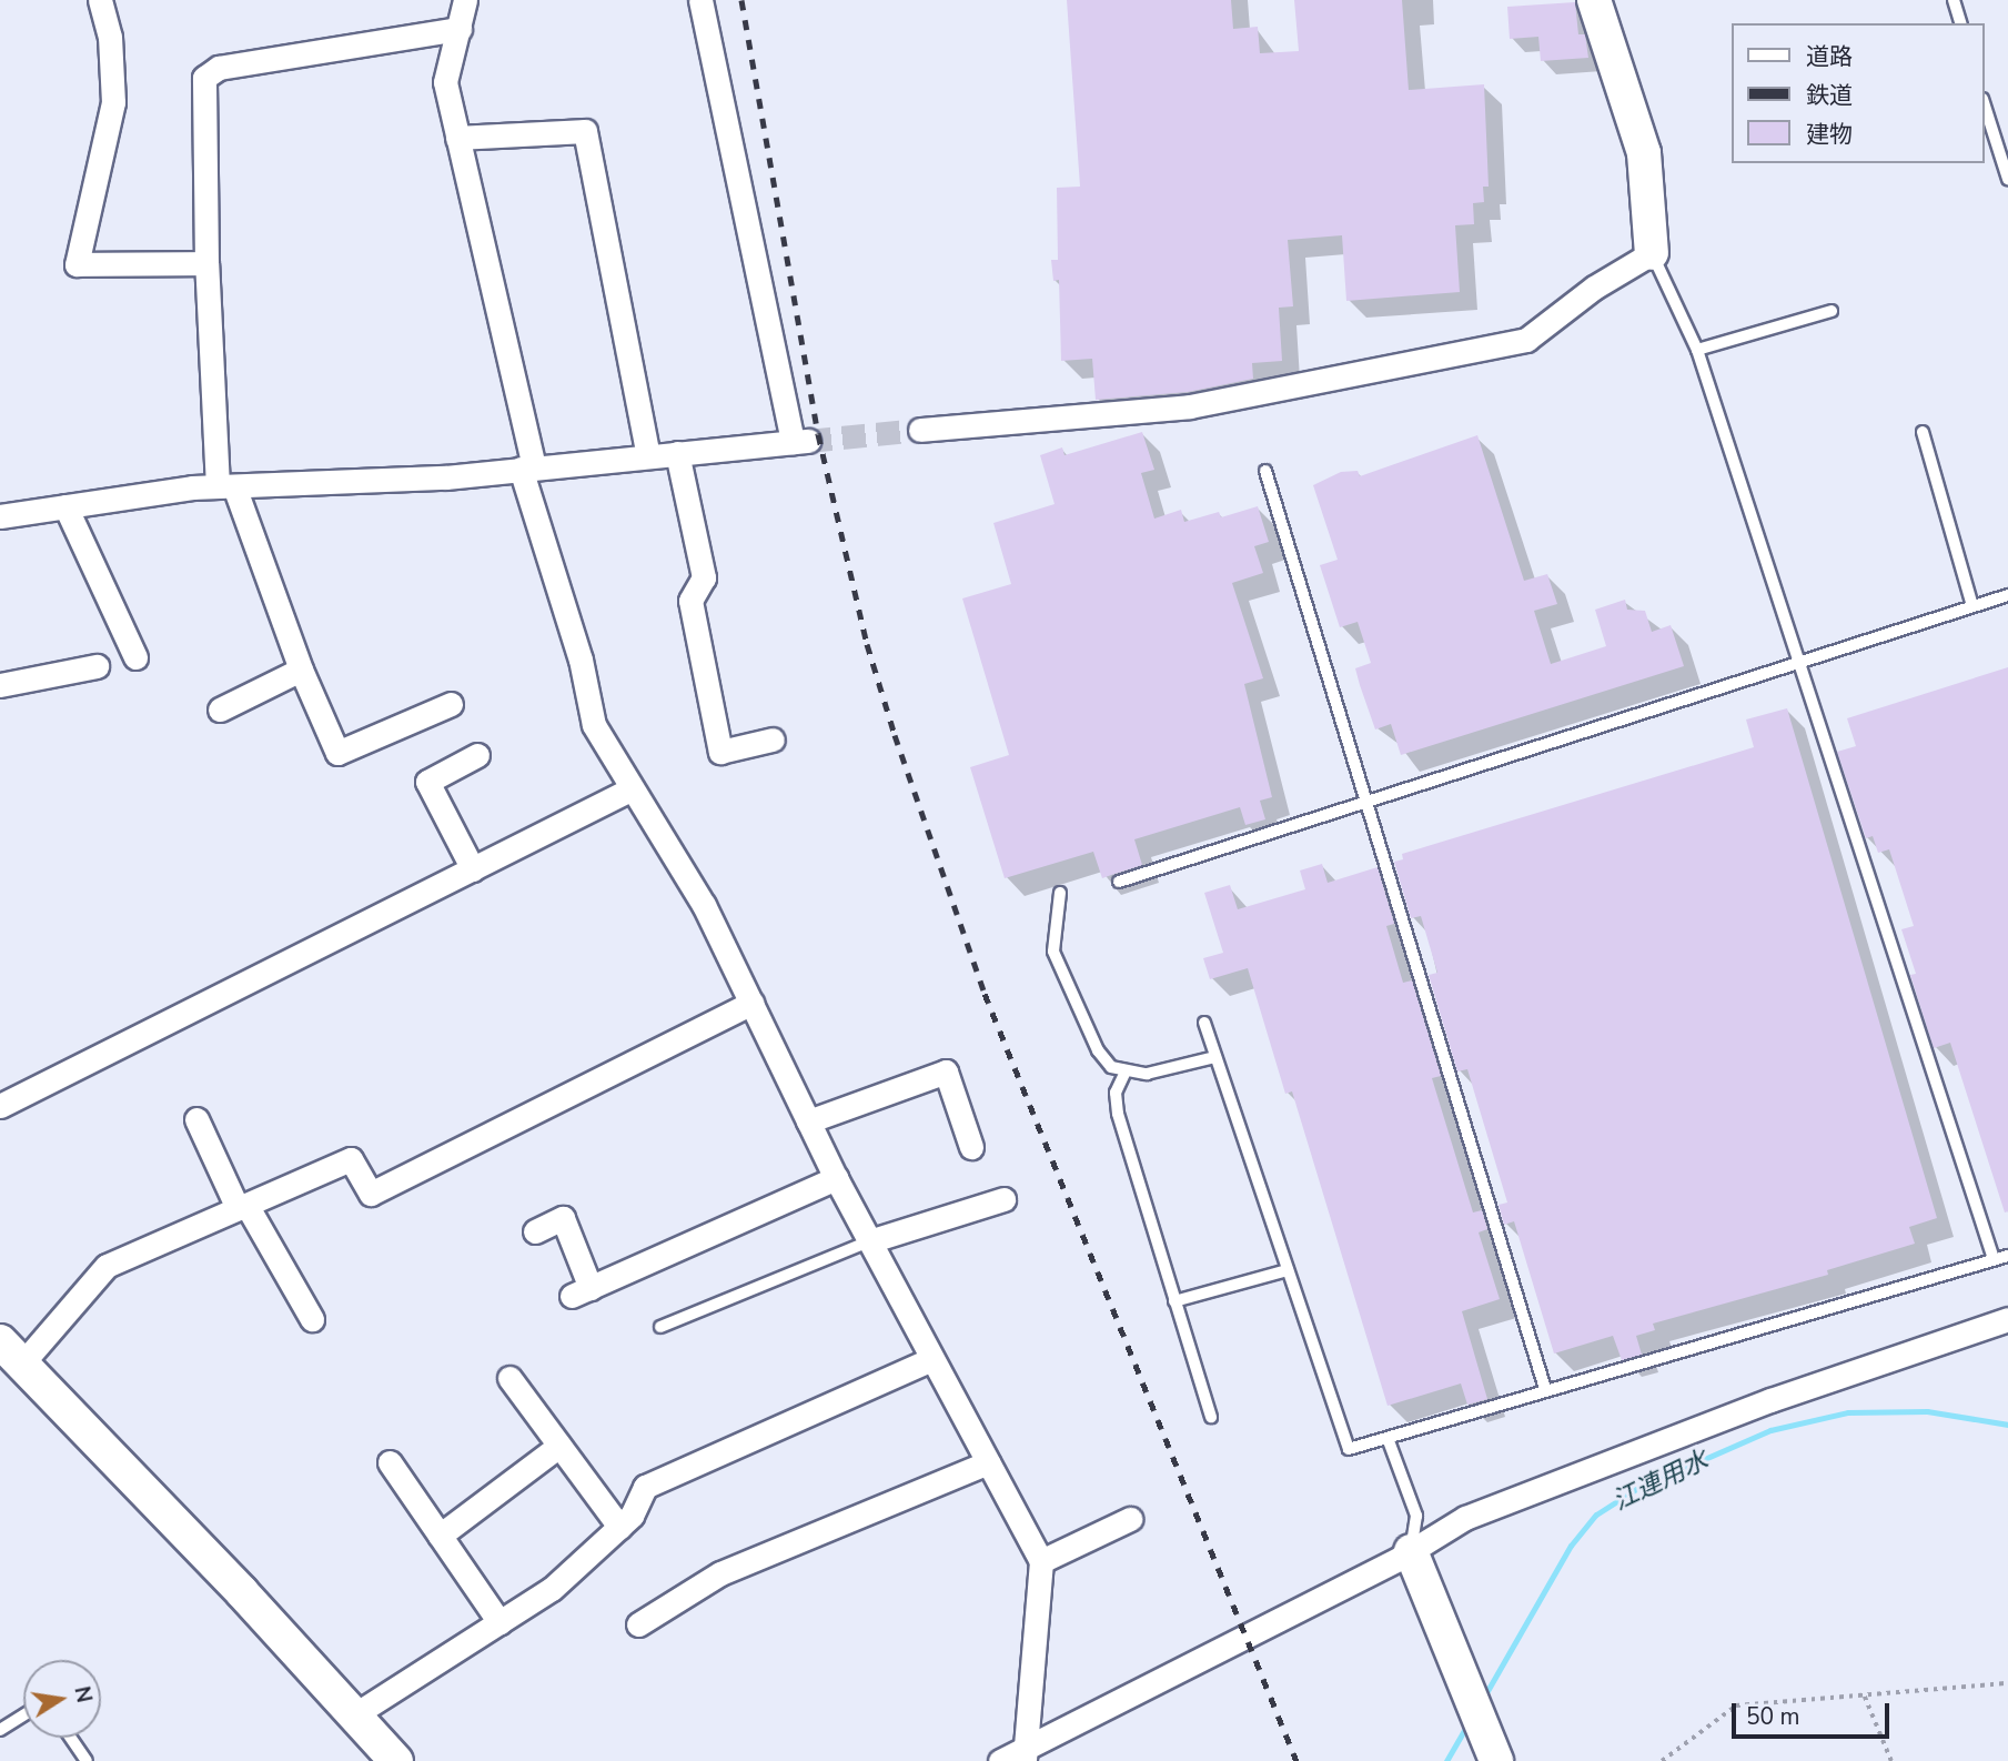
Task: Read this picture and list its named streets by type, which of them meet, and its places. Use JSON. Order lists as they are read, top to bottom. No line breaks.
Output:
{"water":["江連用水"],"legend":["道路","鉄道","建物"],"scale_bar":"50 m","north":"right"}
